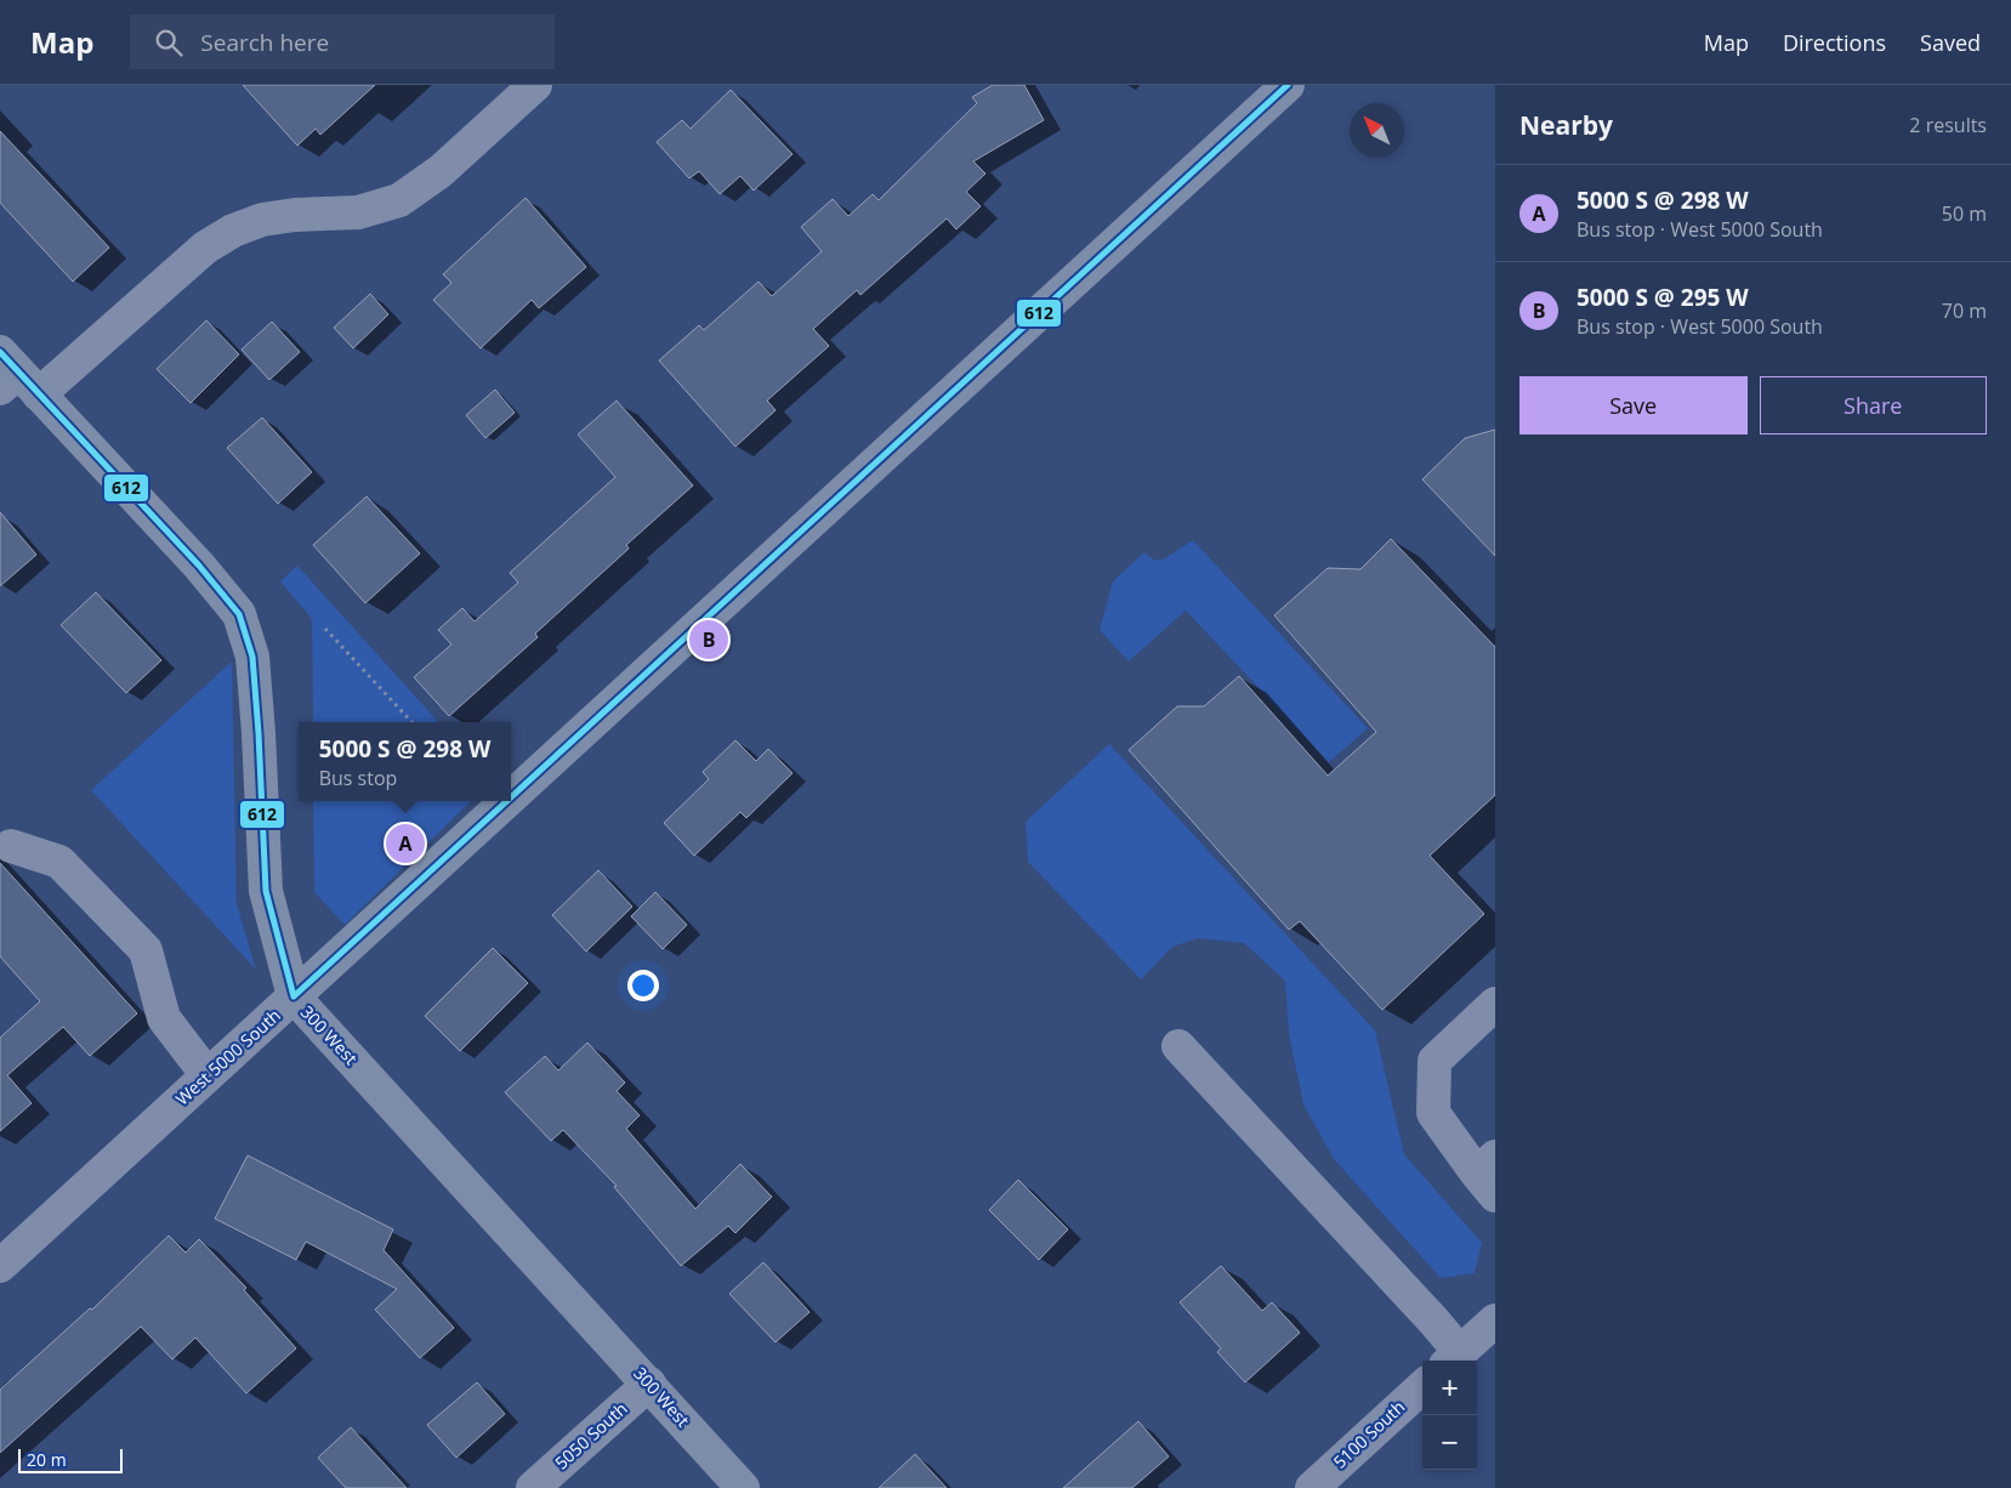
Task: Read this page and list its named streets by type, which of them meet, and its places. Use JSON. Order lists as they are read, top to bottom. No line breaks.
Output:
{"streets":{"main road":["300 West","West 5000 South"],"street":["5100 South","5050 South"]},"crossings":[["300 West","West 5000 South"],["300 West","5050 South"]],"lines":["transit line 612"],"scale_bar":"20 m","north":"top left","page":{"header":"Map","search":"Search here","nav":["Map","Directions","Saved"],"heading":["Nearby","2 results"],"list":[{"mark":"A","name":"5000 S @ 298 W","note":"Bus stop · West 5000 South","value":"50 m"},{"mark":"B","name":"5000 S @ 295 W","note":"Bus stop · West 5000 South","value":"70 m"}],"buttons":["Save","Share"],"pins":["B","A"],"popup":["5000 S @ 298 W","Bus stop"],"map_buttons":["+","−"],"scale":"20 m"}}
